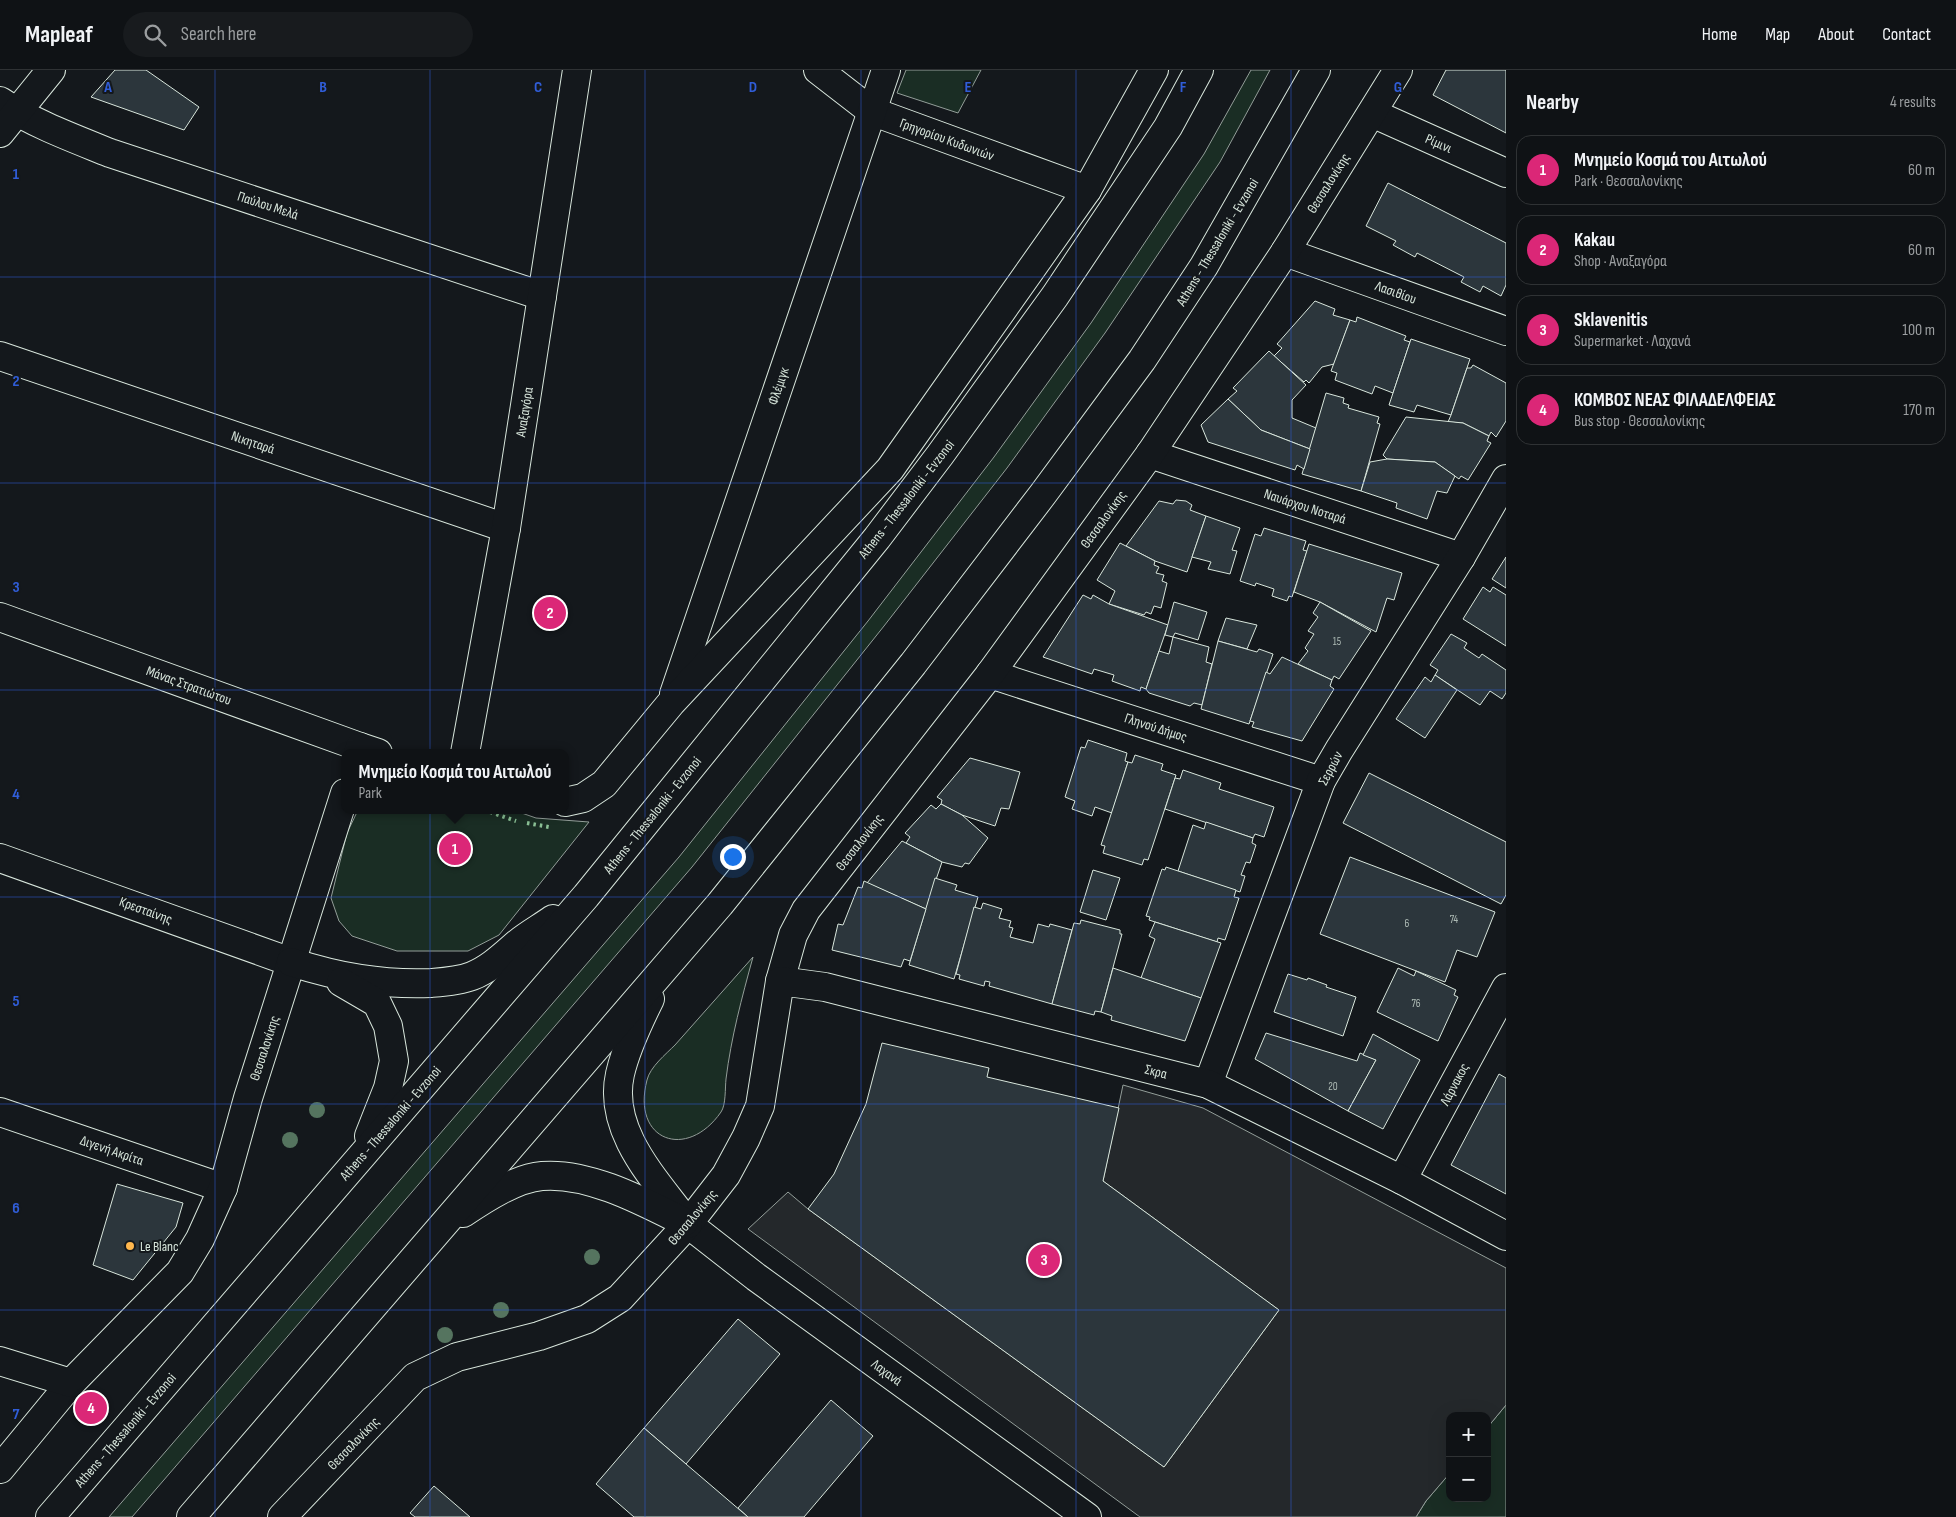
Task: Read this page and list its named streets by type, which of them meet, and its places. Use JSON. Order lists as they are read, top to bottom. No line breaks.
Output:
{"streets":{"main road":["Γρηγορίου Κυδωνιών","Ρίμινι","Θεσσαλονίκης","Παύλου Μελά","Athens - Thessaloniki - Evzonoi","Λασιθίου","Φλέμιγκ","Αναξαγόρα","Νικηταρά","Ναυάρχου Νοταρά","Μάνας Στρατιώτου","Γληνού Δήμος","Σερρών","Κρεσταίνης","Σκρα","Λάρνακος","Διγενή Ακρίτα","Λαχανά"]},"crossings":[["Γρηγορίου Κυδωνιών","Φλέμιγκ"],["Ρίμινι","Θεσσαλονίκης"],["Θεσσαλονίκης","Λασιθίου"],["Θεσσαλονίκης","Ναυάρχου Νοταρά"],["Θεσσαλονίκης","Γληνού Δήμος"],["Θεσσαλονίκης","Κρεσταίνης"],["Θεσσαλονίκης","Σκρα"],["Θεσσαλονίκης","Διγενή Ακρίτα"],["Θεσσαλονίκης","Λαχανά"],["Παύλου Μελά","Αναξαγόρα"],["Αναξαγόρα","Νικηταρά"],["Ναυάρχου Νοταρά","Σερρών"],["Γληνού Δήμος","Σερρών"],["Σερρών","Σκρα"],["Σκρα","Λάρνακος"]],"places":["Le Blanc"],"house_numbers":["15","74","6","76","20"],"page":{"header":"Mapleaf","search":"Search here","nav":["Home","Map","About","Contact"],"heading":["Nearby","4 results"],"list":[{"mark":"1","name":"Μνημείο Κοσμά του Αιτωλού","note":"Park · Θεσσαλονίκης","value":"60 m"},{"mark":"2","name":"Kakau","note":"Shop · Αναξαγόρα","value":"60 m"},{"mark":"3","name":"Sklavenitis","note":"Supermarket · Λαχανά","value":"100 m"},{"mark":"4","name":"ΚΟΜΒΟΣ ΝΕΑΣ ΦΙΛΑΔΕΛΦΕΙΑΣ","note":"Bus stop · Θεσσαλονίκης","value":"170 m"}],"pins":["2","1","3","4"],"popup":["Μνημείο Κοσμά του Αιτωλού","Park"],"map_buttons":["+","−"]},"grid":{"columns":["A","B","C","D","E","F","G"],"rows":["1","2","3","4","5","6","7"]}}
